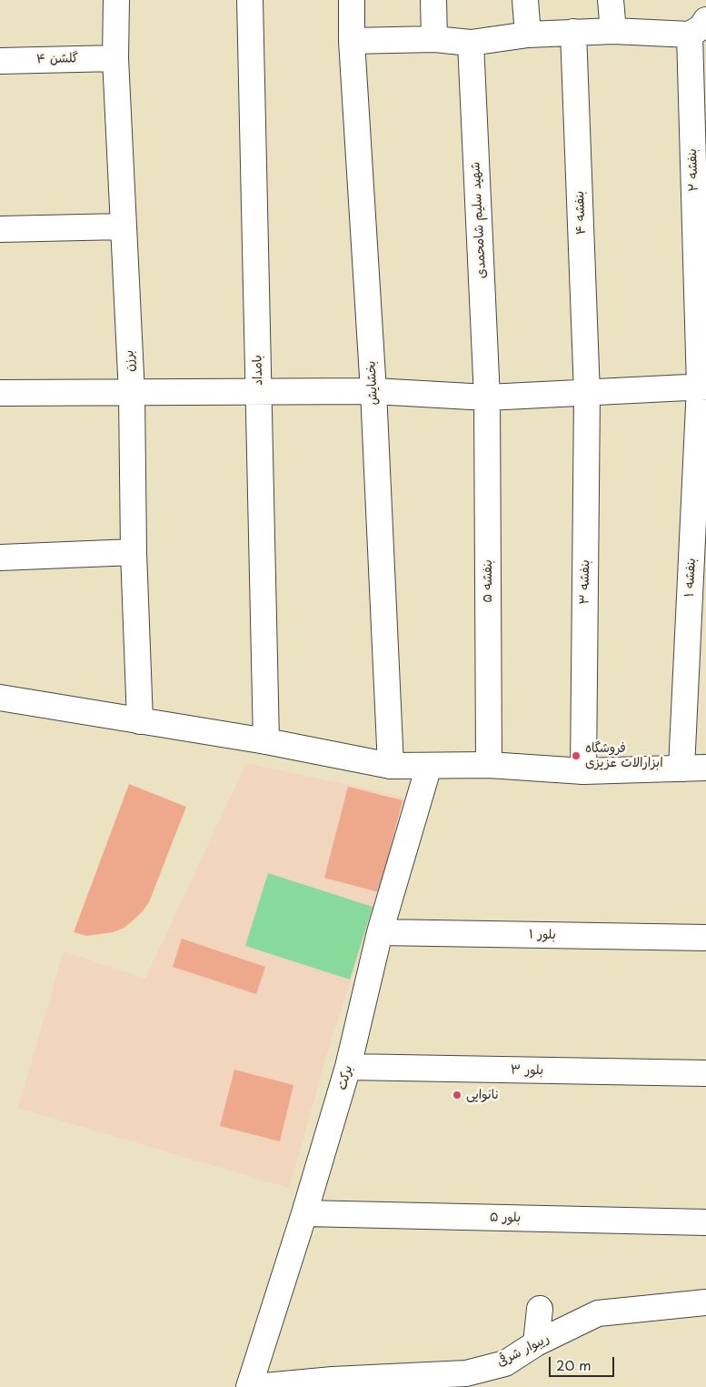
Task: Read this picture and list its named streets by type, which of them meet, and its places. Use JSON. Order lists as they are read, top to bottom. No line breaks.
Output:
{"streets":{"street":["گلشن ۴","بنفشه ۲","بنفشه ۴","شهید سلیم شامحمدی","برزن","بامداد","بخشایش","بنفشه ۱","بنفشه ۵","بنفشه ۳","بلور ۱","بلور ۳","برکت","بلور ۵","ریبوار شرقی"]},"crossings":[["گلشن ۴","برزن"],["بنفشه ۲","بنفشه ۱"],["بنفشه ۴","بنفشه ۳"],["شهید سلیم شامحمدی","بنفشه ۵"],["بلور ۱","برکت"],["بلور ۳","برکت"],["برکت","بلور ۵"]],"places":["فروشگاه ابزارالات عزیزی","نانوایی"],"scale_bar":"20 m"}
